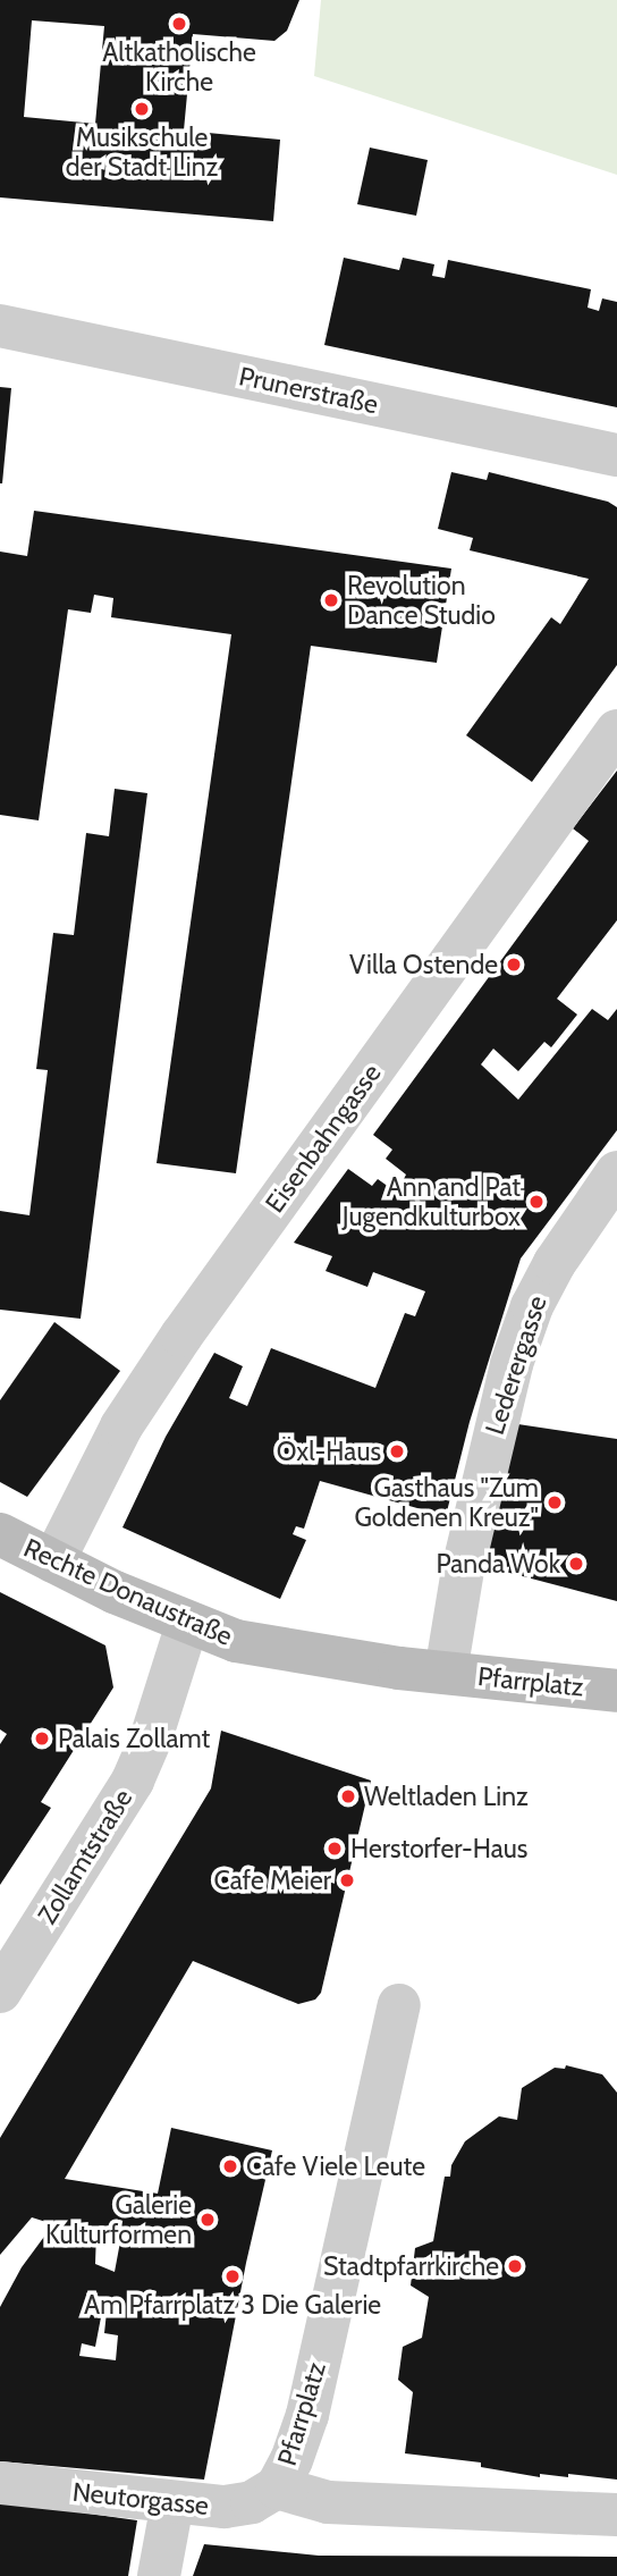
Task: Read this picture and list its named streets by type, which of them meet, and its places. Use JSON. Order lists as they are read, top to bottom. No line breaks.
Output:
{"streets":{"main road":["Rechte Donaustraße","Pfarrplatz"],"street":["Prunerstraße","Eisenbahngasse","Lederergasse","Zollamtstraße","Neutorgasse"]},"crossings":[["Eisenbahngasse","Rechte Donaustraße"],["Lederergasse","Rechte Donaustraße"],["Lederergasse","Pfarrplatz"],["Rechte Donaustraße","Pfarrplatz"],["Rechte Donaustraße","Zollamtstraße"],["Pfarrplatz","Neutorgasse"]],"places":["Altkatholische Kirche","Musikschule der Stadt Linz","Revolution Dance Studio","Villa Ostende","Ann and Pat Jugendkulturbox","Öxl-Haus","Gasthaus \"Zum Goldenen Kreuz\"","Panda Wok","Palais Zollamt","Weltladen Linz","Herstorfer-Haus","Cafe Meier","Cafe Viele Leute","Galerie Kulturformen","Stadtpfarrkirche","Am Pfarrplatz 3 Die Galerie"]}
